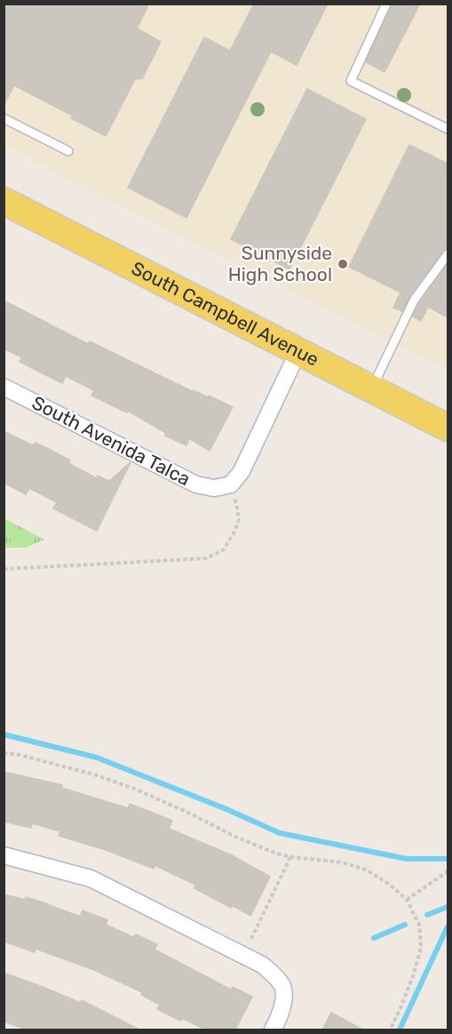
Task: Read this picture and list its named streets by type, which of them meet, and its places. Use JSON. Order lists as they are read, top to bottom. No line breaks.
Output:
{"streets":{"main road":["South Campbell Avenue"],"street":["South Avenida Talca"]},"places":["Sunnyside High School"]}
